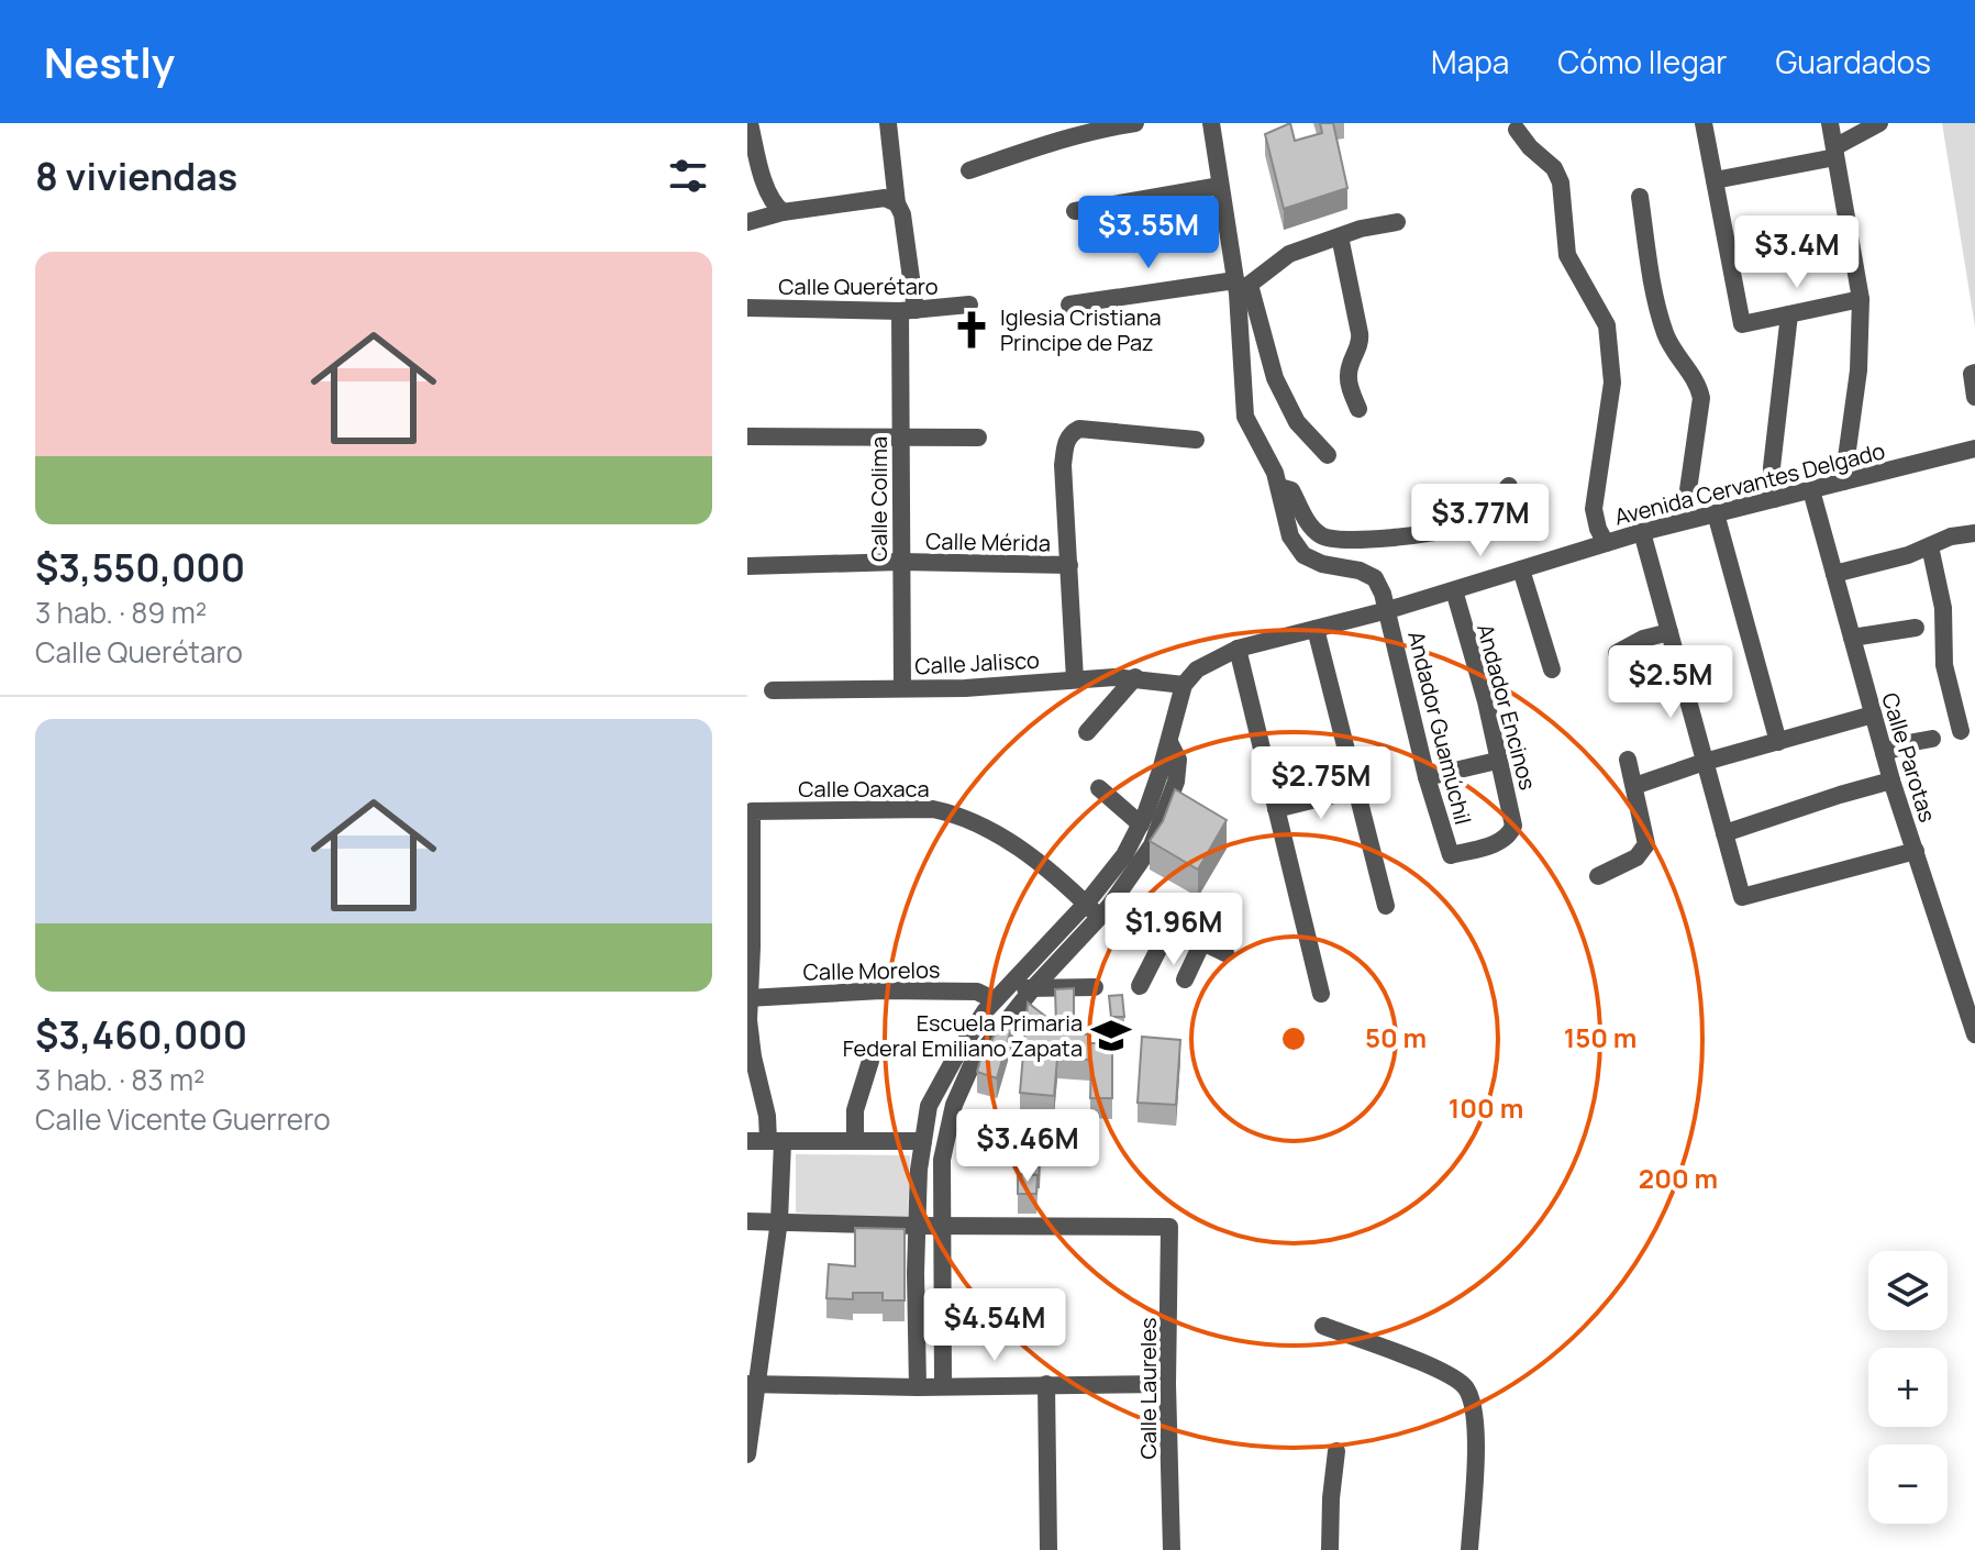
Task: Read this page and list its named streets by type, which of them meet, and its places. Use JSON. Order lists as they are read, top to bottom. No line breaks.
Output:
{"streets":{"street":["Calle Querétaro","Avenida Cervantes Delgado","Calle Colima","Calle Mérida","Calle Jalisco","Andador Encinos","Andador Guamúchil","Calle Parotas","Calle Oaxaca","Calle Morelos","Calle Laureles"]},"crossings":[["Calle Querétaro","Calle Colima"],["Avenida Cervantes Delgado","Calle Jalisco"],["Avenida Cervantes Delgado","Andador Encinos"],["Avenida Cervantes Delgado","Andador Guamúchil"],["Avenida Cervantes Delgado","Calle Parotas"],["Calle Colima","Calle Mérida"],["Calle Colima","Calle Jalisco"],["Andador Encinos","Andador Guamúchil"],["Calle Oaxaca","Calle Morelos"]],"places":{"church":["Iglesia Cristiana Principe de Paz"],"school or university":["Escuela Primaria Federal Emiliano Zapata"]},"page":{"header":"Nestly","nav":["Mapa","Cómo llegar","Guardados"],"heading":"8 viviendas","price":["$3.55M","$3.4M","$3.77M","$2.5M","$2.75M","$1.96M","$3.46M","$4.54M"],"list":[{"name":"$3,550,000","note":"3 hab. · 89 m² · Calle Querétaro"},{"name":"$3,460,000","note":"3 hab. · 83 m² · Calle Vicente Guerrero"}],"map_buttons":["+","−"]},"rings":["50 m","150 m","100 m","200 m"]}
